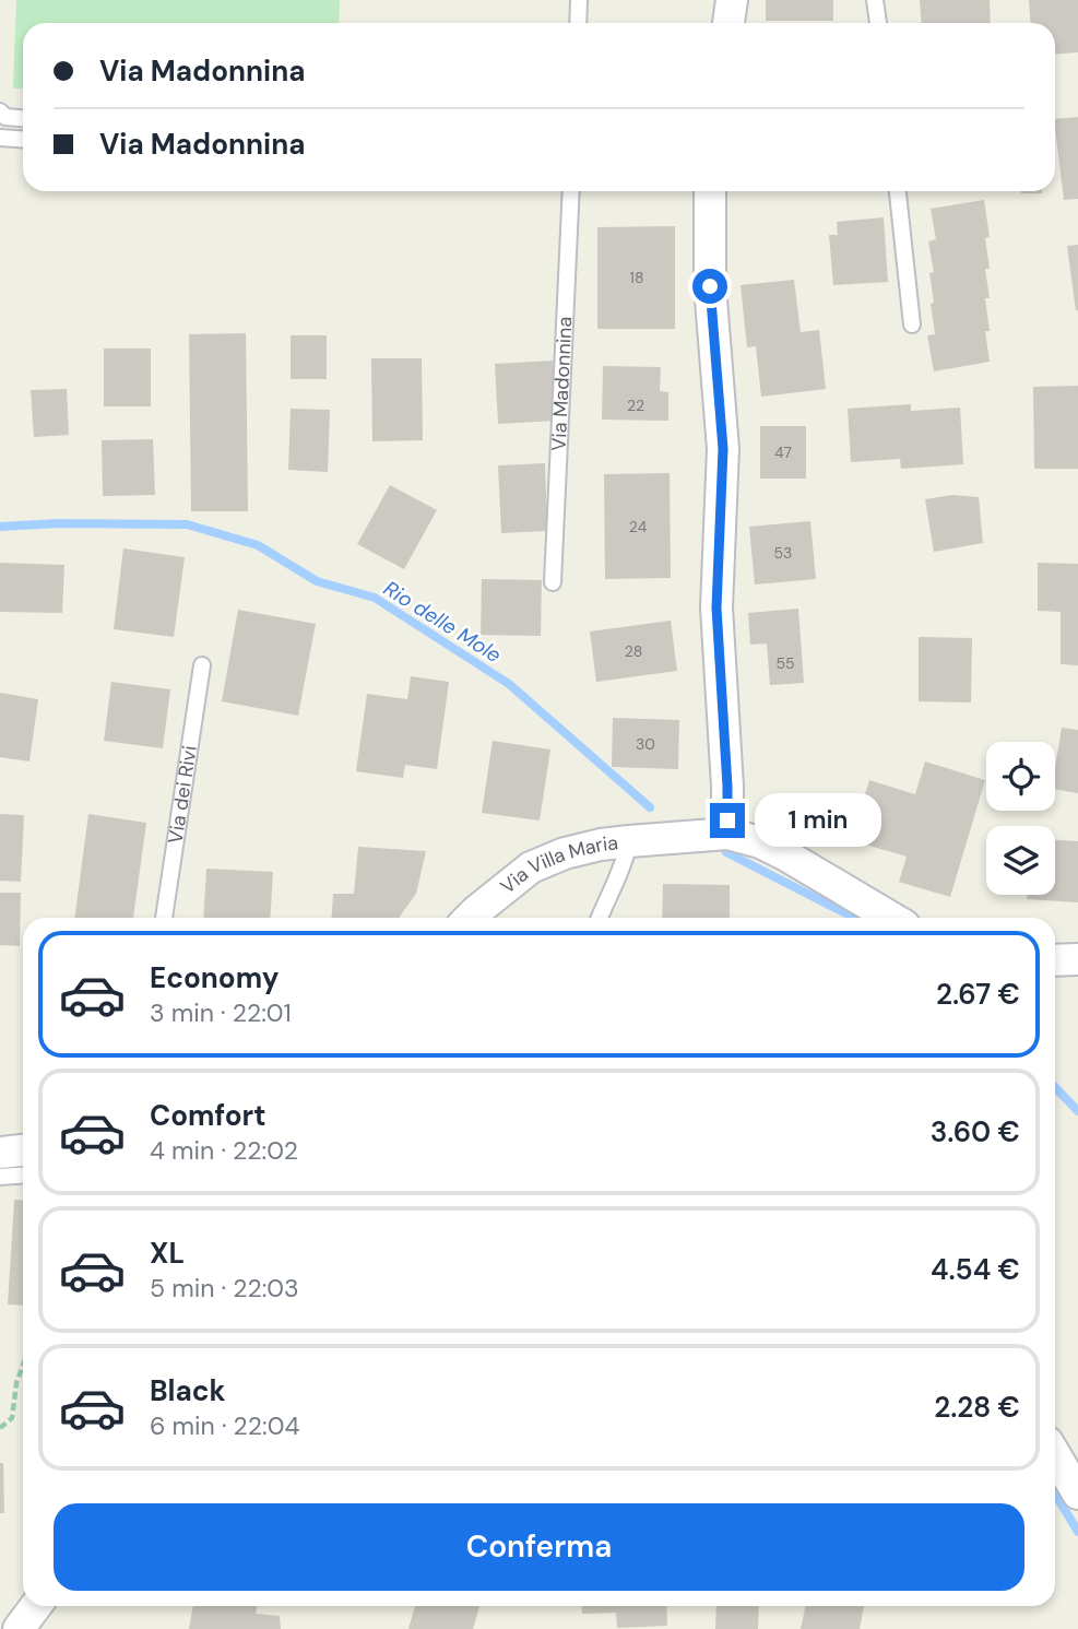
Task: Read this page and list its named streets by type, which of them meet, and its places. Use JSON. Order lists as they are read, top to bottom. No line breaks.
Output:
{"streets":{"street":["Via Villa Maria"],"lane":["Via Madonnina","Via dei Rivi"]},"water":["Rio delle Mole"],"house_numbers":["18","22","47","24","53","28","55","30"],"page":{"banner":["Via Madonnina","Via Madonnina"],"bubble":"1 min","list":[{"name":"Economy","note":"3 min · 22:01","value":"2.67 €"},{"name":"Comfort","note":"4 min · 22:02","value":"3.60 €"},{"name":"XL","note":"5 min · 22:03","value":"4.54 €"},{"name":"Black","note":"6 min · 22:04","value":"2.28 €"}],"buttons":"Conferma"}}
